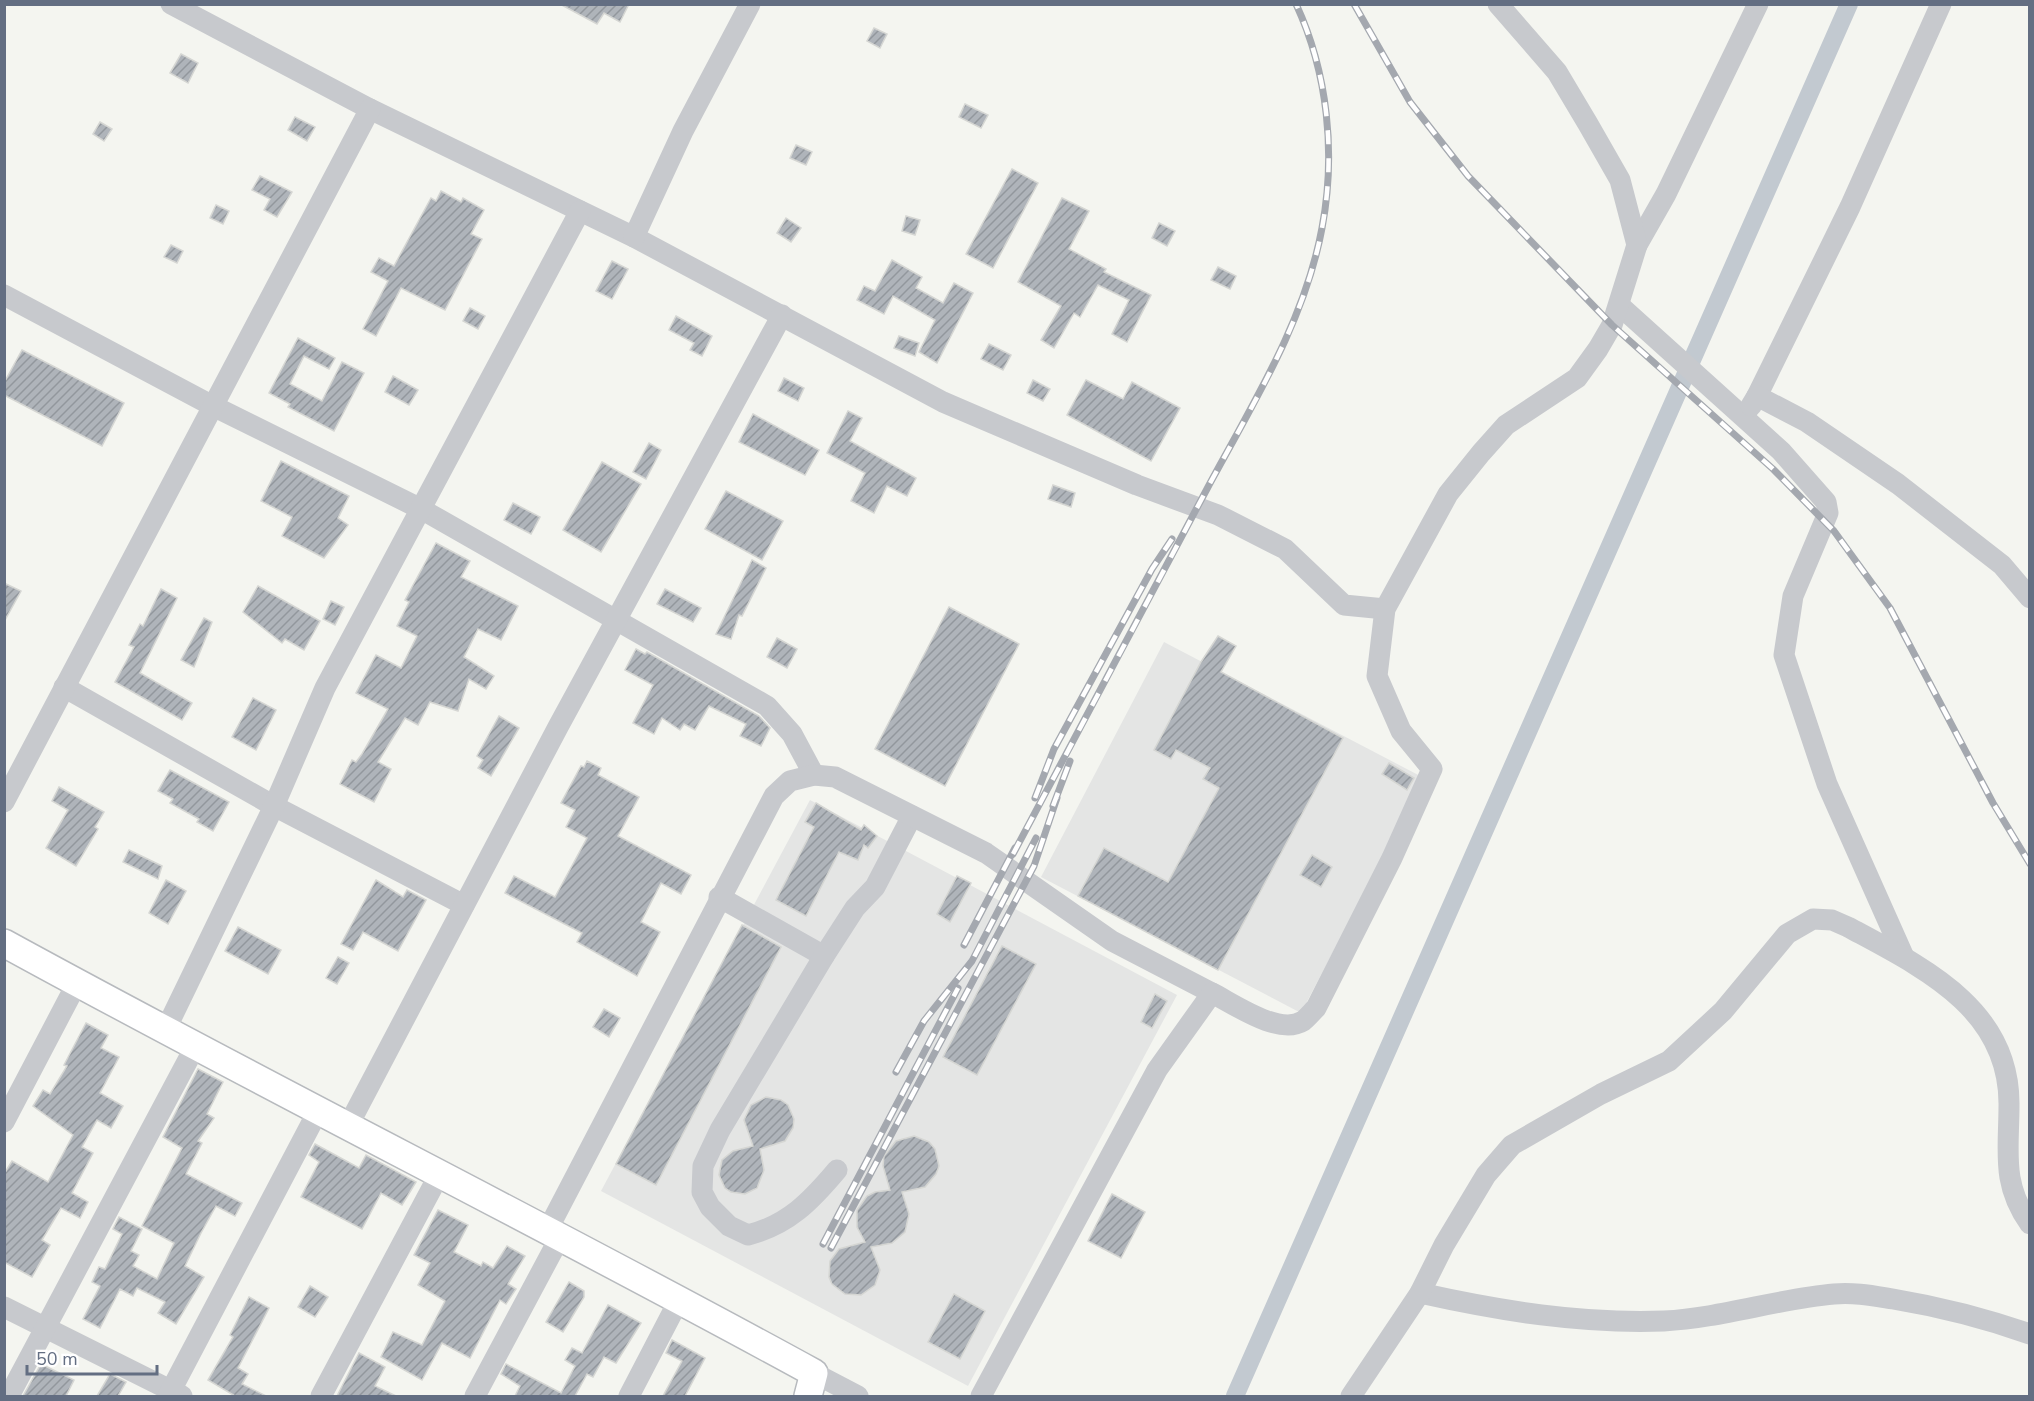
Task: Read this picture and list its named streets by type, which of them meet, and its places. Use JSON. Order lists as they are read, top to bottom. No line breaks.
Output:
{"scale_bar":"50 m"}
